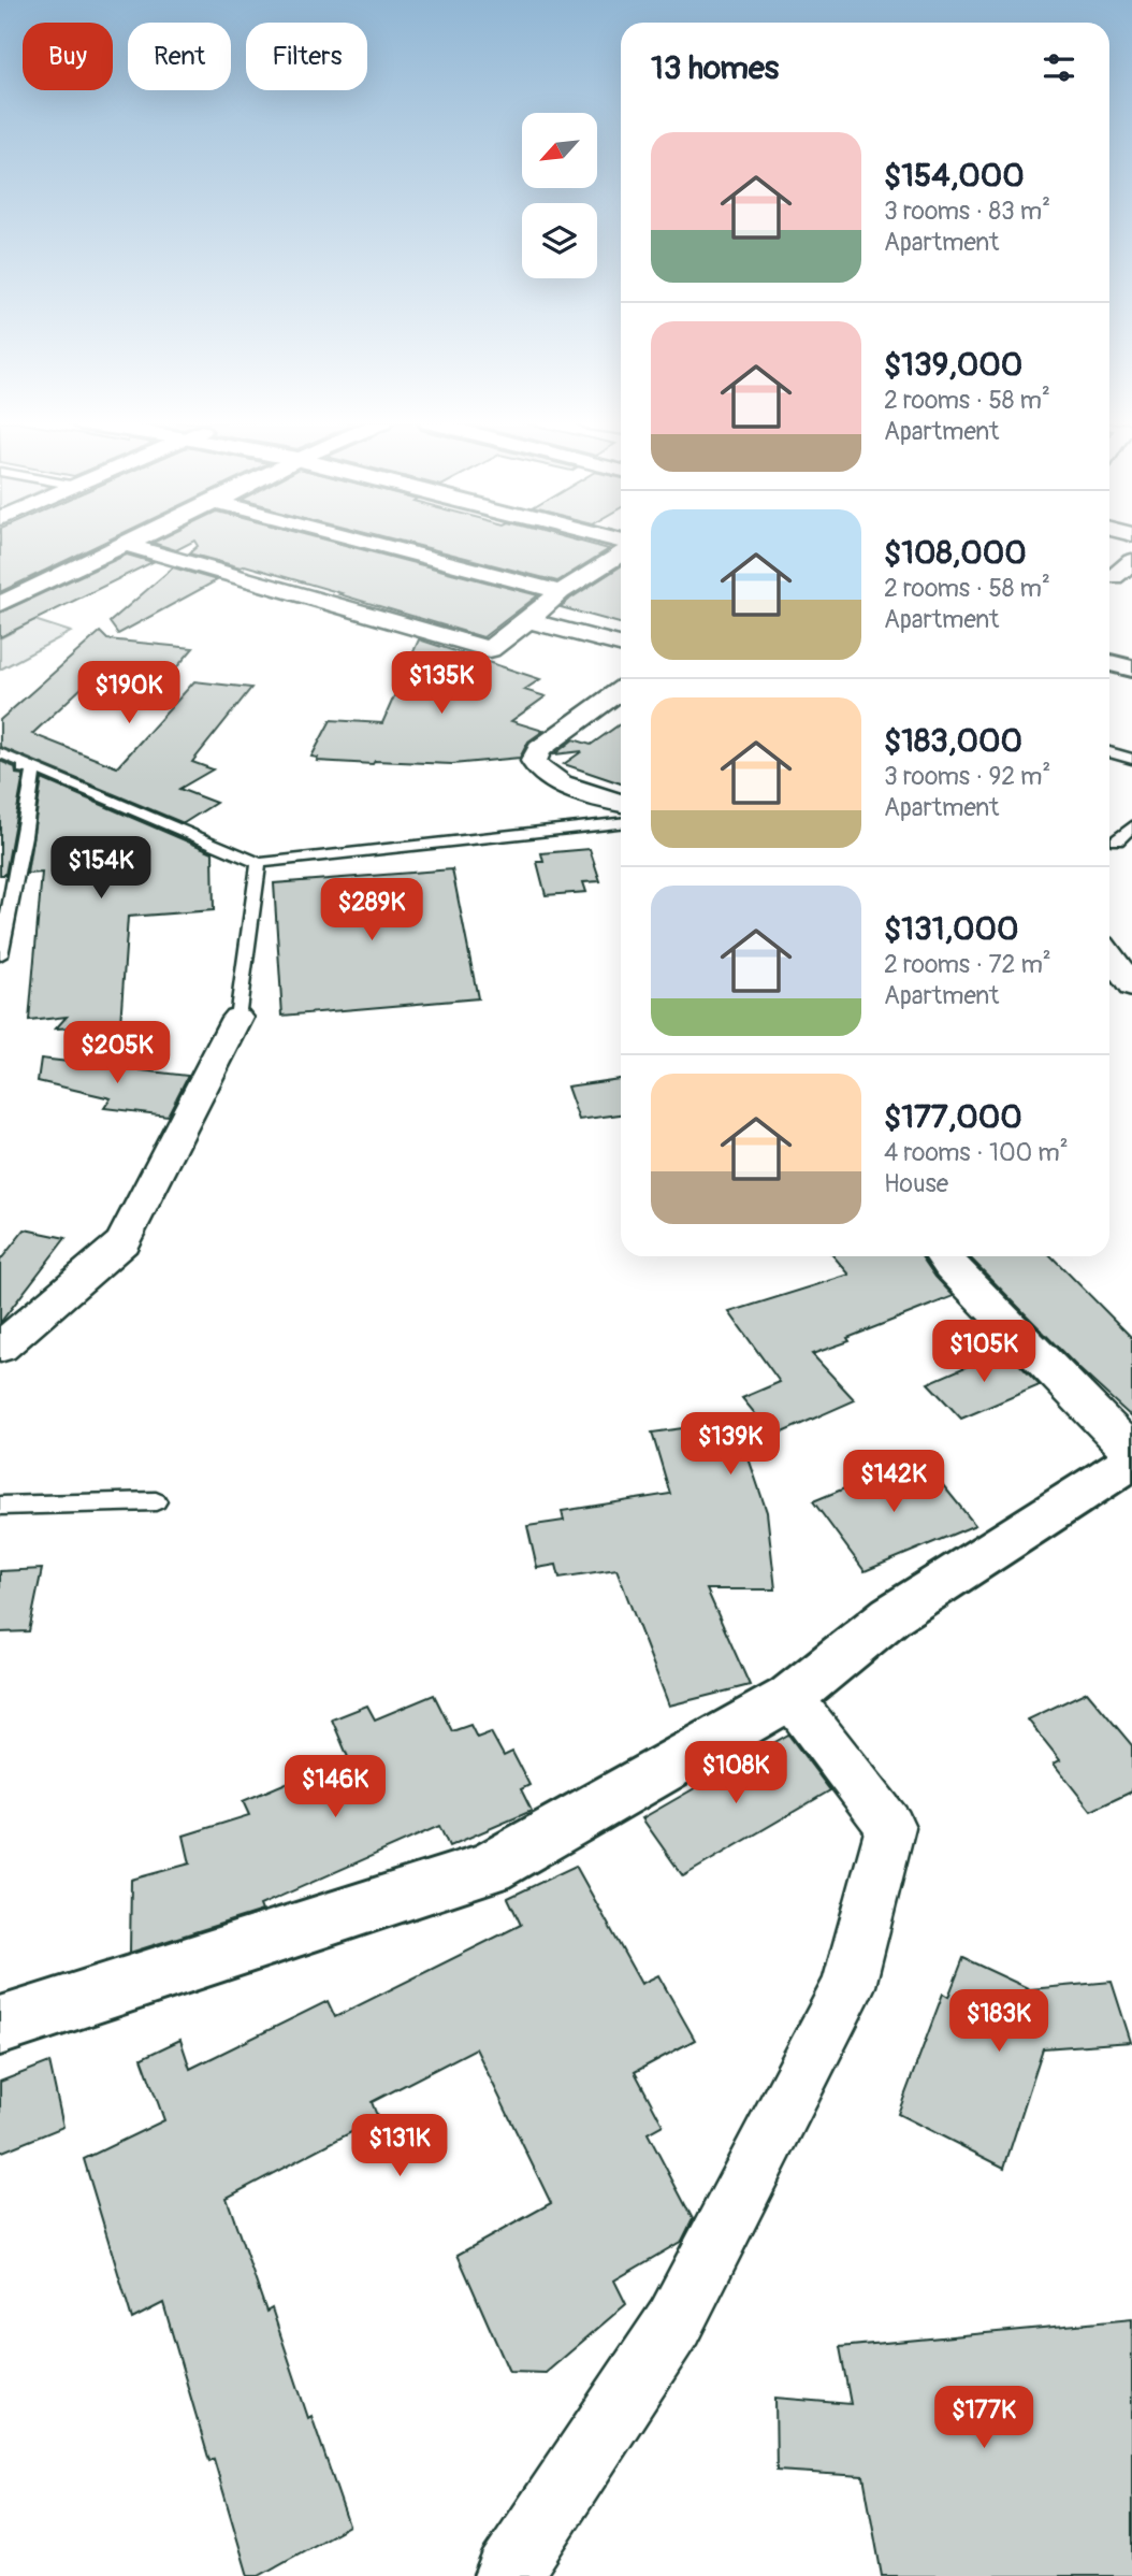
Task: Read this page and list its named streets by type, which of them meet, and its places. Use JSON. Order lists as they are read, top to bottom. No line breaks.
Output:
{"north":"bottom left","page":{"chip":["Buy","Rent","Filters"],"heading":"13 homes","list":[{"name":"$154,000","note":"3 rooms · 83 m² · Apartment"},{"name":"$139,000","note":"2 rooms · 58 m² · Apartment"},{"name":"$108,000","note":"2 rooms · 58 m² · Apartment"},{"name":"$183,000","note":"3 rooms · 92 m² · Apartment"},{"name":"$131,000","note":"2 rooms · 72 m² · Apartment"},{"name":"$177,000","note":"4 rooms · 100 m² · House"}],"price":["$135K","$190K","$154K","$289K","$205K","$105K","$139K","$142K","$108K","$146K","$183K","$131K","$177K"]}}
